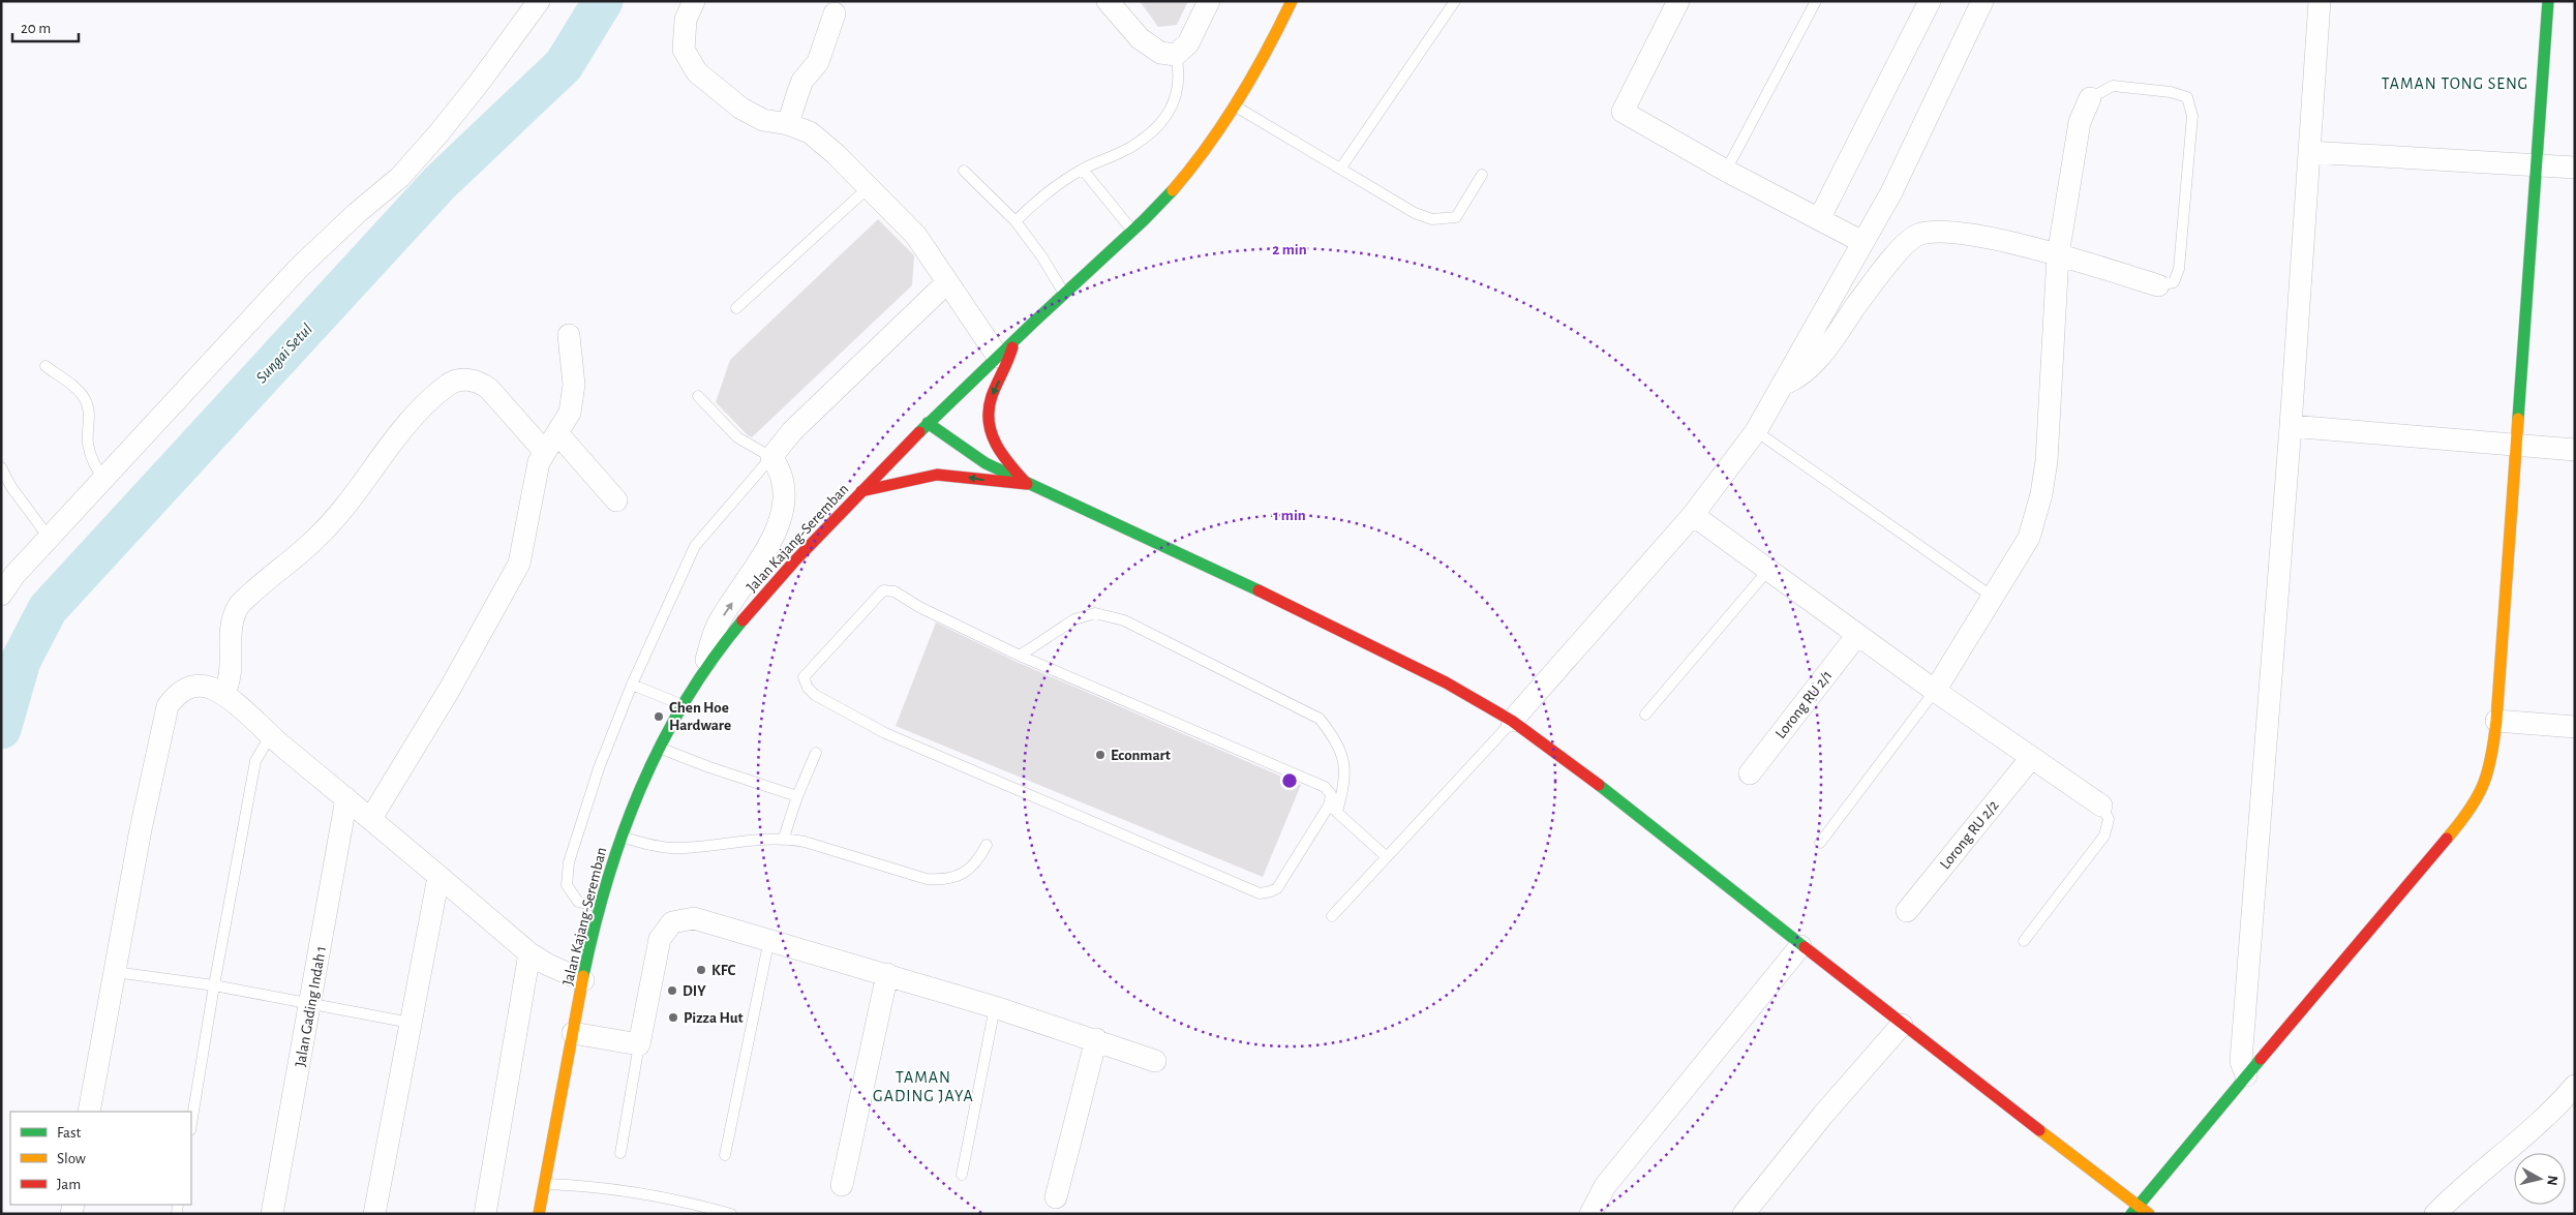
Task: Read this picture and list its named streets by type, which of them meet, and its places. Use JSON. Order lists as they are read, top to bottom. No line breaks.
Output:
{"streets":{"main road":["Jalan Kajang-Seremban"],"street":["Lorong RU 2/1","Lorong RU 2/2","Jalan Gading Indah 1"]},"districts":["TAMAN TONG SENG","TAMAN GADING JAYA"],"water":["Sungai Setul"],"places":["Chen Hoe Hardware","Econmart","KFC","DIY","Pizza Hut"],"legend":["Fast","Slow","Jam"],"scale_bar":"20 m","north":"right","rings":["2 min","1 min"]}
